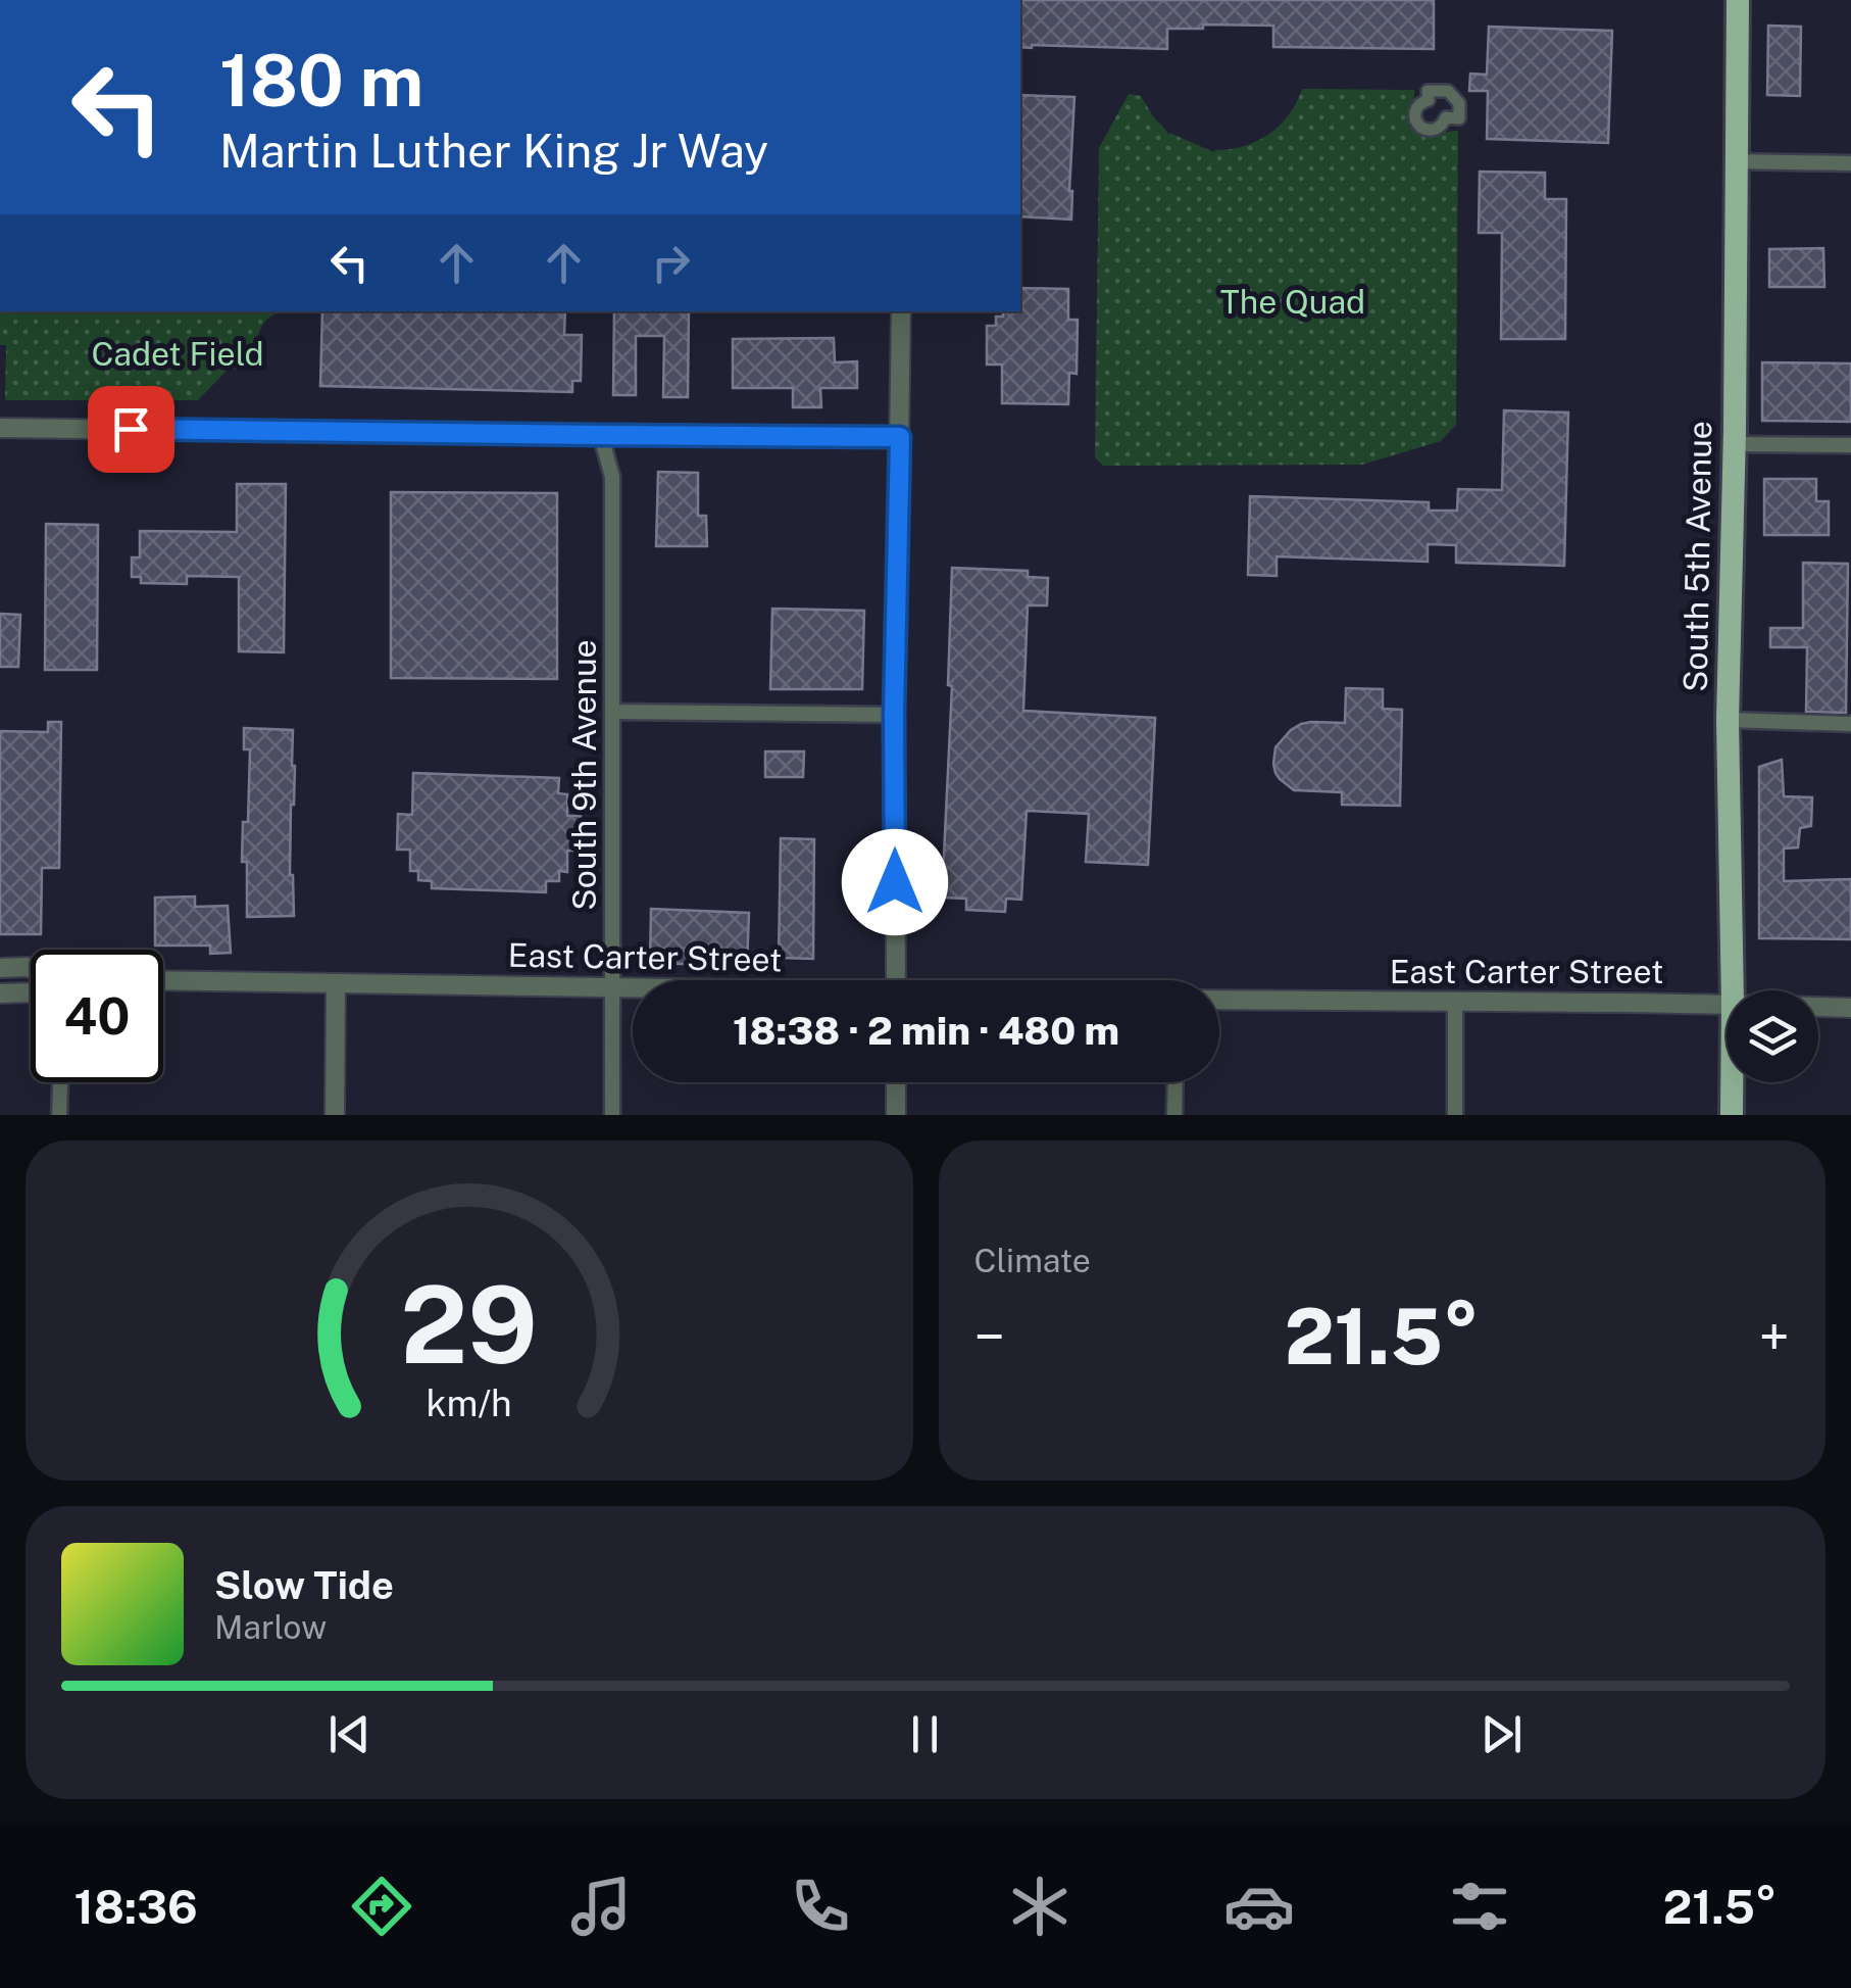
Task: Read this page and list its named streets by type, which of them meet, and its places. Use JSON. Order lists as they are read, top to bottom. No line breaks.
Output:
{"streets":{"main road":["South 5th Avenue"],"street":["South 9th Avenue","East Carter Street"]},"crossings":[["South 9th Avenue","East Carter Street"]],"parks":["The Quad","Cadet Field"],"page":{"turn":["180 m","Martin Luther King Jr Way"],"limit":"40","trip":"18:38 · 2 min · 480 m","tile":"Climate","heat":["−","21.5°","+"],"song":["Slow Tide","Marlow"],"tabs":["18:36","21.5°"],"gauge":["29","km/h"]}}
